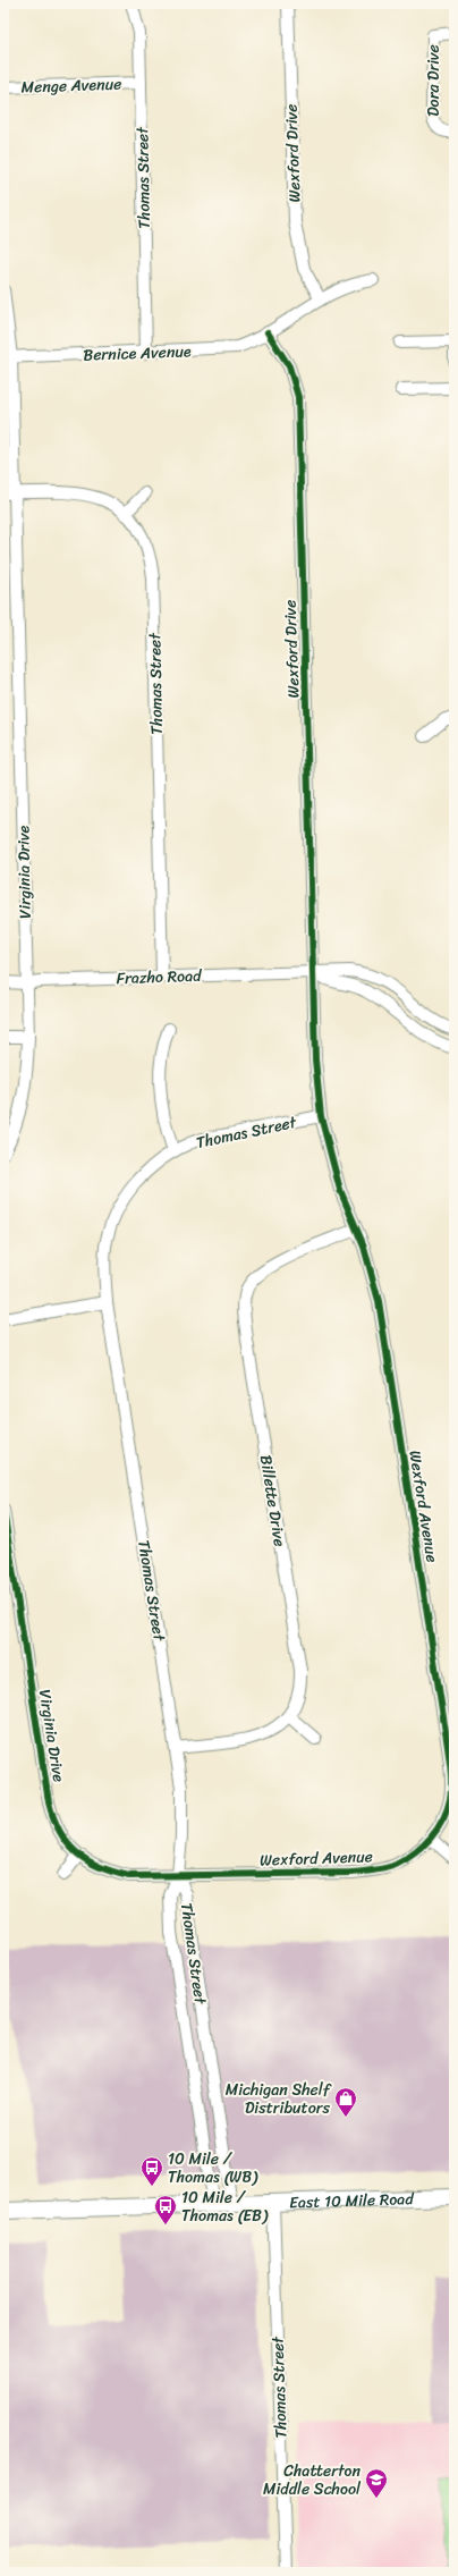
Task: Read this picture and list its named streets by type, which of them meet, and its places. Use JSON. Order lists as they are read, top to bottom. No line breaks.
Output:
{"streets":{"main road":["East 10 Mile Road"],"street":["Dora Drive","Menge Avenue","Wexford Drive","Thomas Street","Bernice Avenue","Virginia Drive","Frazho Road","Billette Drive","Wexford Avenue"]},"crossings":[["Menge Avenue","Thomas Street"],["Wexford Drive","Bernice Avenue"],["Wexford Drive","Frazho Road"],["Wexford Drive","Wexford Avenue"],["Thomas Street","Bernice Avenue"],["Thomas Street","Virginia Drive"],["Thomas Street","Frazho Road"],["Thomas Street","Wexford Avenue"],["Thomas Street","East 10 Mile Road"],["Bernice Avenue","Virginia Drive"],["Virginia Drive","Frazho Road"],["Virginia Drive","Wexford Avenue"],["Frazho Road","Wexford Avenue"],["Billette Drive","Wexford Avenue"]],"places":{"shop":["Michigan Shelf Distributors"],"bus stop":["10 Mile / Thomas (WB)","10 Mile / Thomas (EB)"],"school or university":["Chatterton Middle School"]}}
